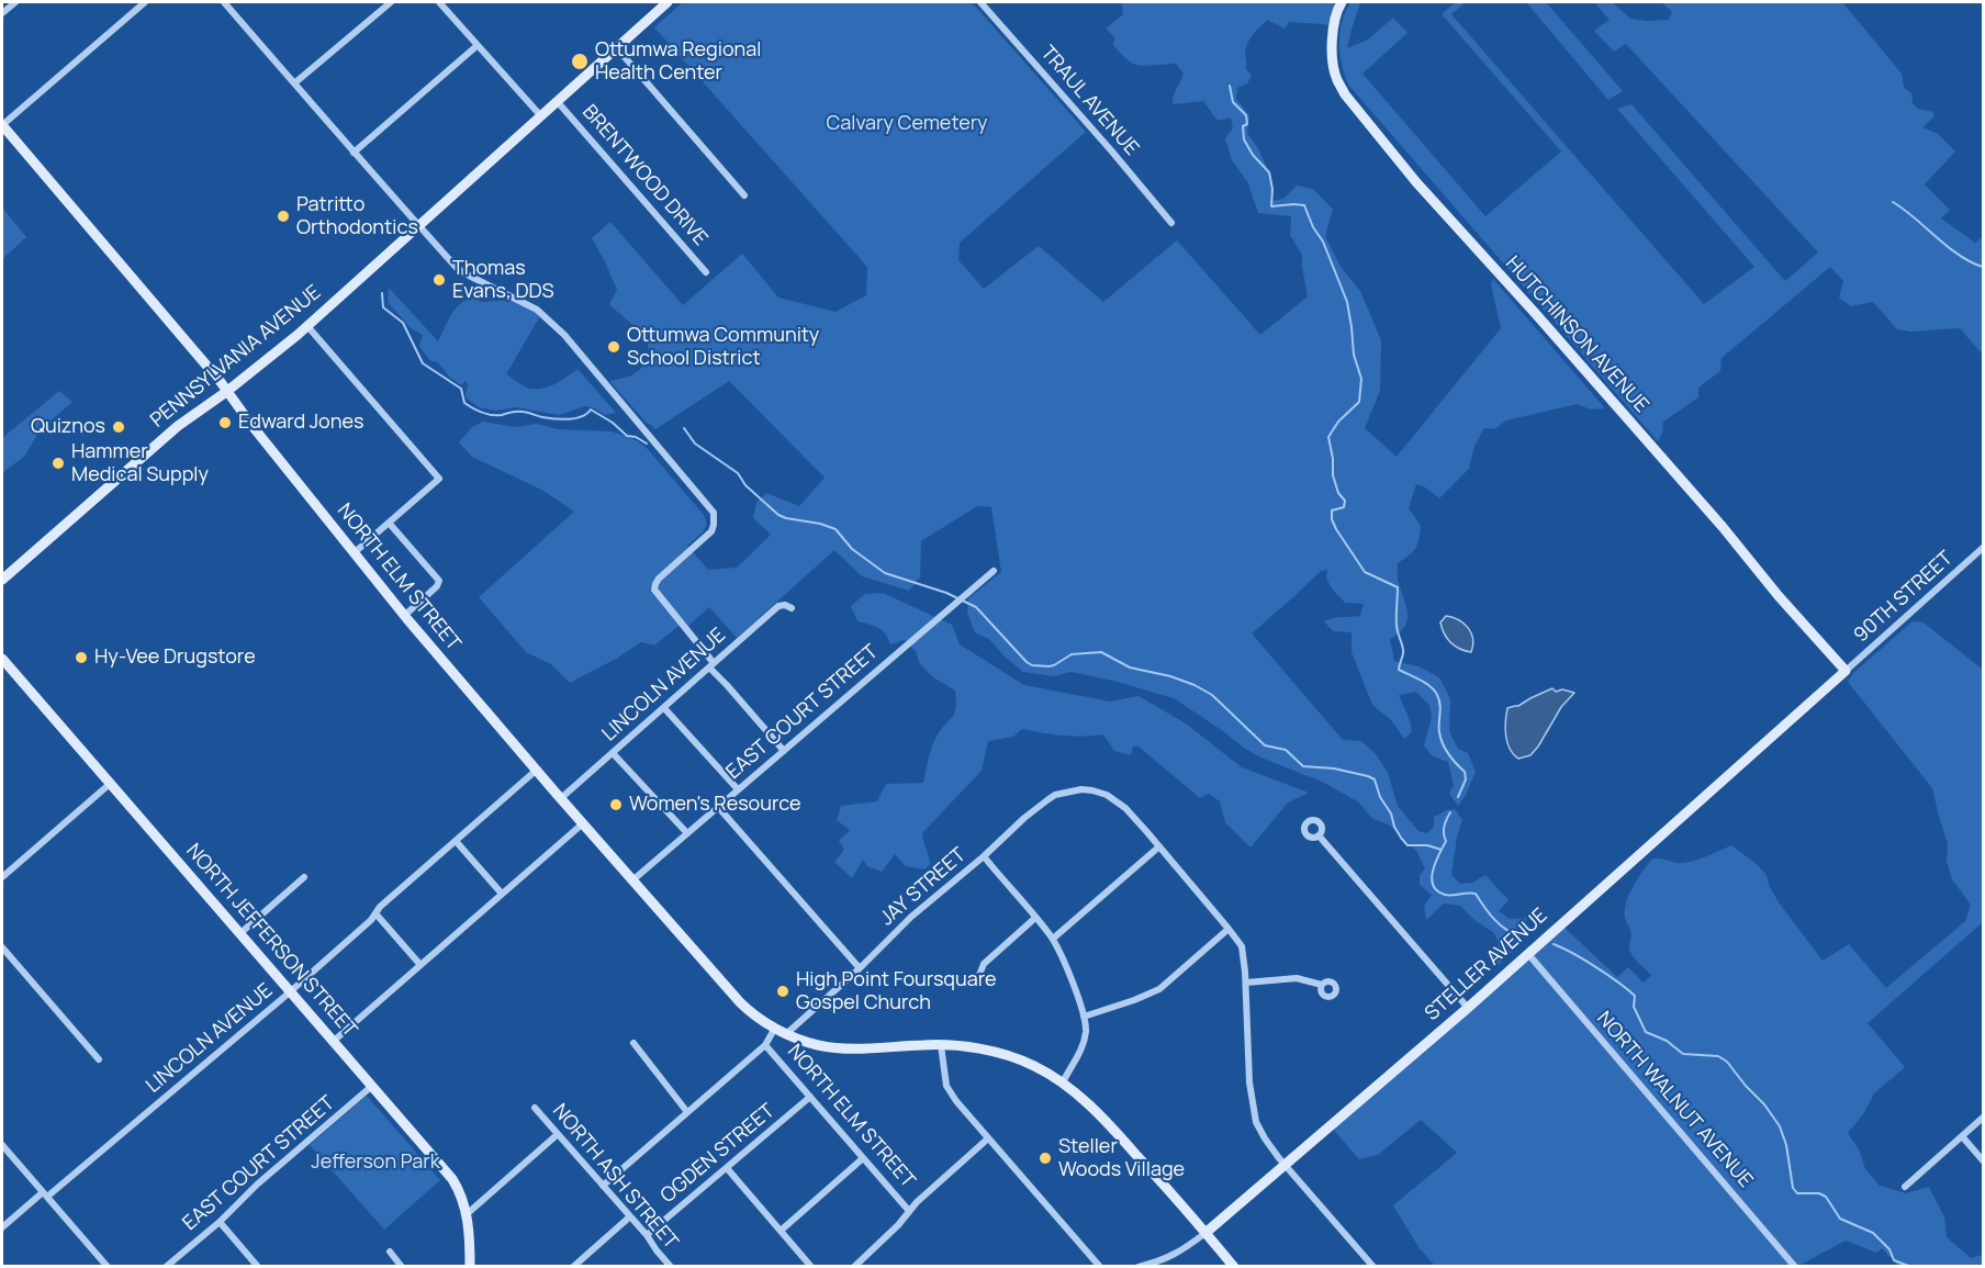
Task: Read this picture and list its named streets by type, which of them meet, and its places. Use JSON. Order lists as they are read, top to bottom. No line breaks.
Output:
{"streets":{"main road":["HUTCHINSON AVENUE","PENNSYLVANIA AVENUE","NORTH ELM STREET","NORTH JEFFERSON STREET","STELLER AVENUE"],"street":["TRAUL AVENUE","BRENTWOOD DRIVE","90TH STREET","LINCOLN AVENUE","EAST COURT STREET","JAY STREET","NORTH WALNUT AVENUE","OGDEN STREET","NORTH ASH STREET"]},"crossings":[["BRENTWOOD DRIVE","PENNSYLVANIA AVENUE"],["HUTCHINSON AVENUE","90TH STREET"],["HUTCHINSON AVENUE","STELLER AVENUE"],["PENNSYLVANIA AVENUE","NORTH ELM STREET"],["NORTH ELM STREET","LINCOLN AVENUE"],["NORTH ELM STREET","EAST COURT STREET"],["NORTH ELM STREET","JAY STREET"],["NORTH ELM STREET","STELLER AVENUE"],["NORTH ELM STREET","OGDEN STREET"],["90TH STREET","STELLER AVENUE"],["LINCOLN AVENUE","NORTH JEFFERSON STREET"],["EAST COURT STREET","NORTH JEFFERSON STREET"],["STELLER AVENUE","NORTH WALNUT AVENUE"],["OGDEN STREET","NORTH ASH STREET"]],"parks":["Calvary Cemetery","Jefferson Park"],"places":["Ottumwa Regional Health Center","Patritto Orthodontics","Thomas Evans, DDS","Ottumwa Community School District","Edward Jones","Quiznos","Hammer Medical Supply","Hy-Vee Drugstore","Women's Resource","High Point Foursquare Gospel Church","Steller Woods Village"]}
